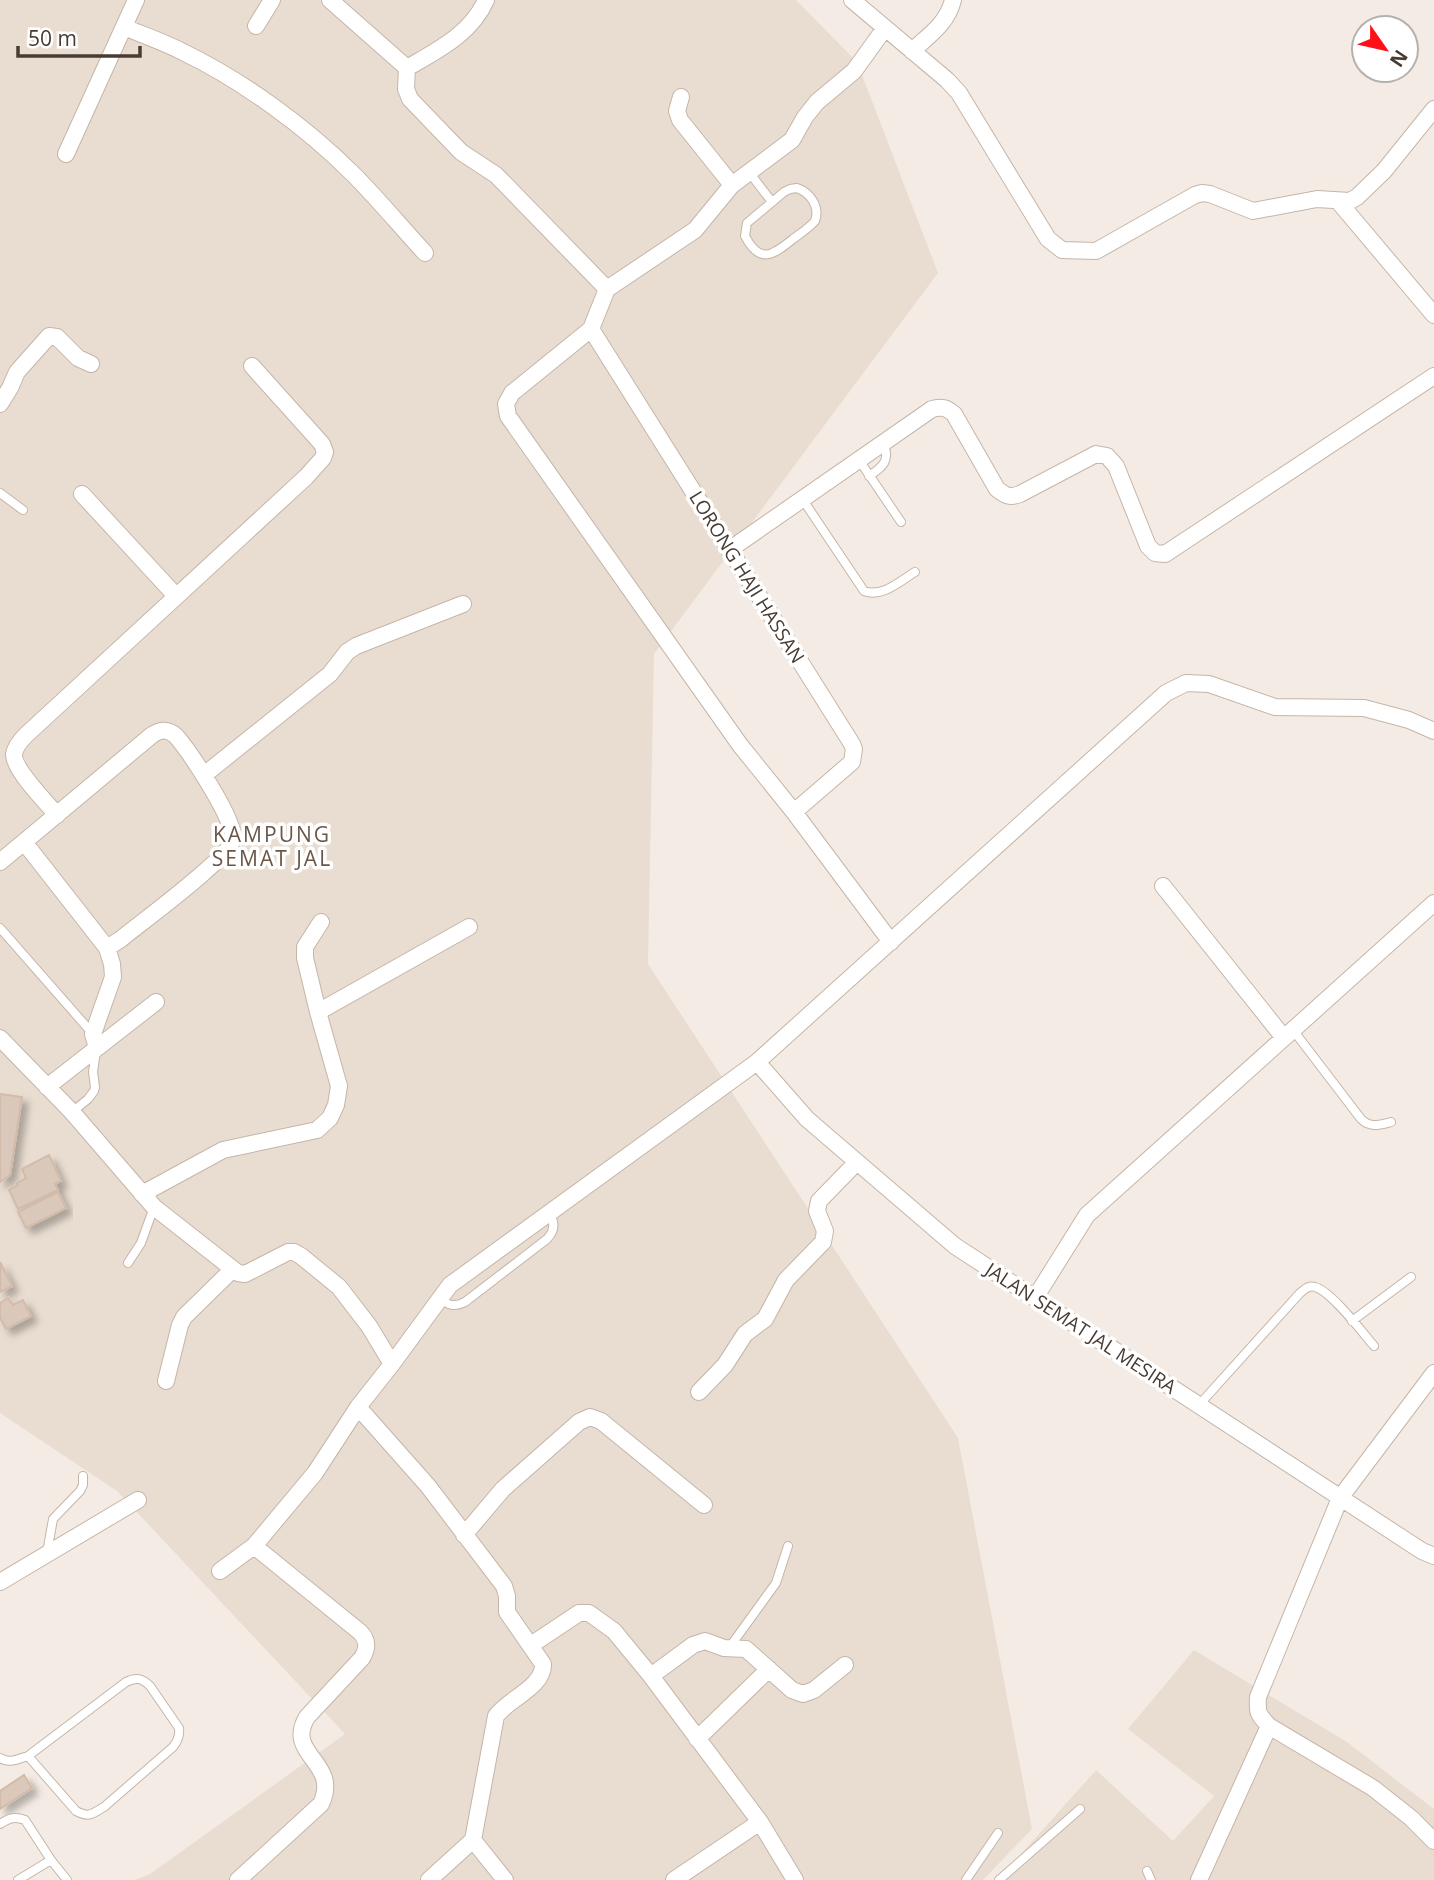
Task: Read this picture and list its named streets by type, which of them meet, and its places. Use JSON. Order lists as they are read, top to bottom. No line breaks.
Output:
{"streets":{"street":["LORONG HAJI HASSAN","JALAN SEMAT JAL MESIRA"]},"districts":["KAMPUNG SEMAT JAL"],"scale_bar":"50 m","north":"bottom right"}
